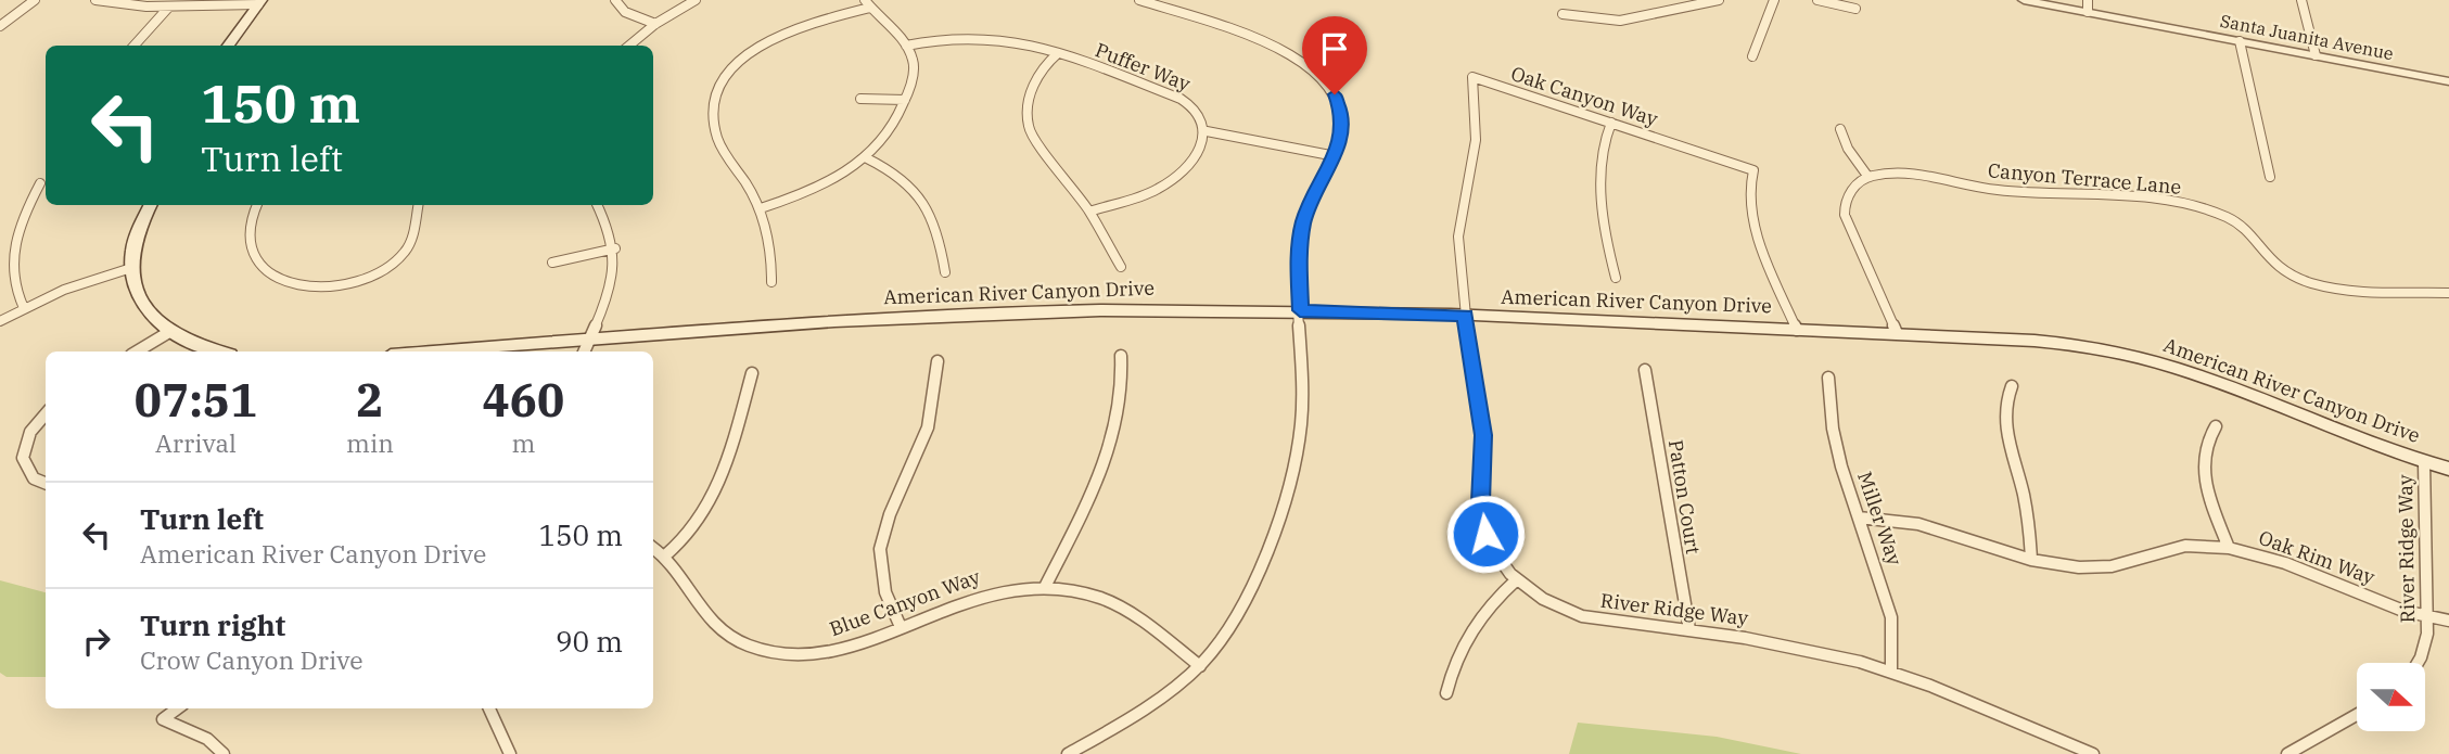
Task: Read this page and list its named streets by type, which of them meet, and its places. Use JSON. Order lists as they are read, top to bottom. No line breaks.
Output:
{"streets":{"main road":["American River Canyon Drive"],"street":["Santa Juanita Avenue","Puffer Way","Oak Canyon Way","Canyon Terrace Lane","Patton Court","Miller Way","River Ridge Way","Oak Rim Way","Blue Canyon Way"]},"crossings":[["Oak Canyon Way","American River Canyon Drive"],["Oak Canyon Way","River Ridge Way"],["American River Canyon Drive","River Ridge Way"],["Patton Court","River Ridge Way"],["Miller Way","River Ridge Way"],["Miller Way","Oak Rim Way"],["River Ridge Way","Oak Rim Way"]],"north":"right","page":{"turn":["150 m","Turn left"],"eta":["07:51","Arrival","2","min","460","m"],"list":[{"name":"Turn left","note":"American River Canyon Drive","value":"150 m"},{"name":"Turn right","note":"Crow Canyon Drive","value":"90 m"}]}}
